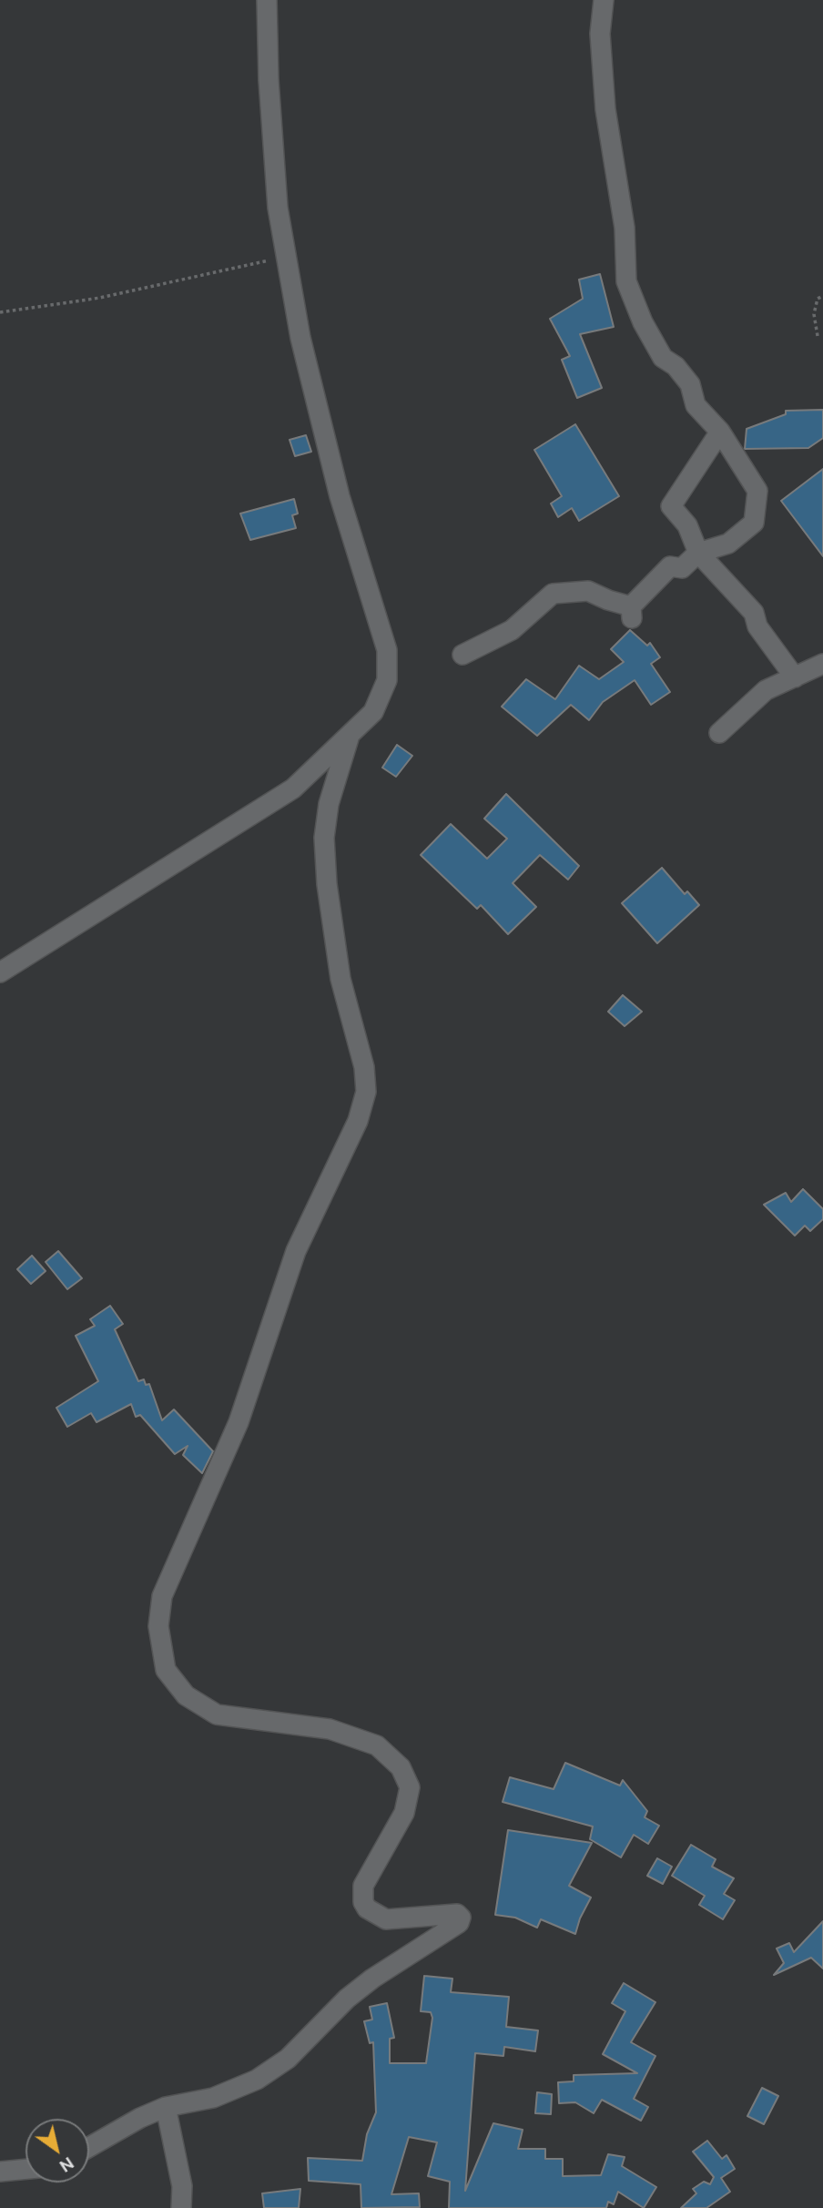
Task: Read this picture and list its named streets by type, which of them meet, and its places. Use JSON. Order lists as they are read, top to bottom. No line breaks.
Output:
{"north":"bottom right"}
